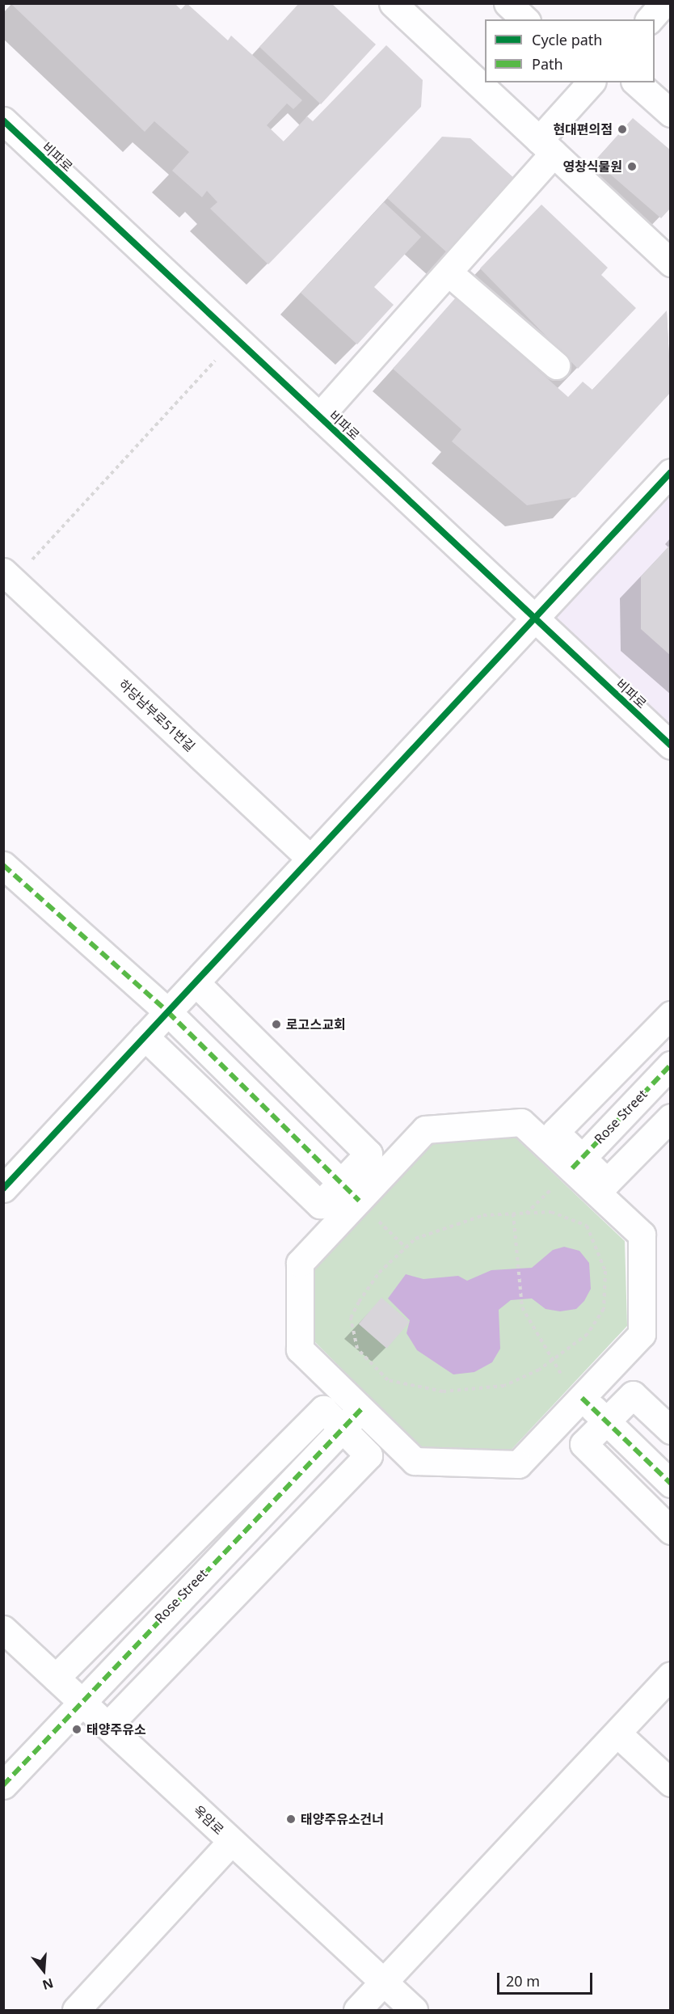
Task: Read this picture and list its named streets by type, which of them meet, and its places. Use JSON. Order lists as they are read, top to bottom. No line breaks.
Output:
{"streets":{"street":["비파로","하당남부로51번길","Rose Street","옥암로"]},"crossings":[["Rose Street","옥암로"]],"places":["현대편의점","영창식물원","로고스교회","태양주유소","태양주유소건너"],"legend":["Cycle path","Path"],"scale_bar":"20 m","north":"bottom"}
